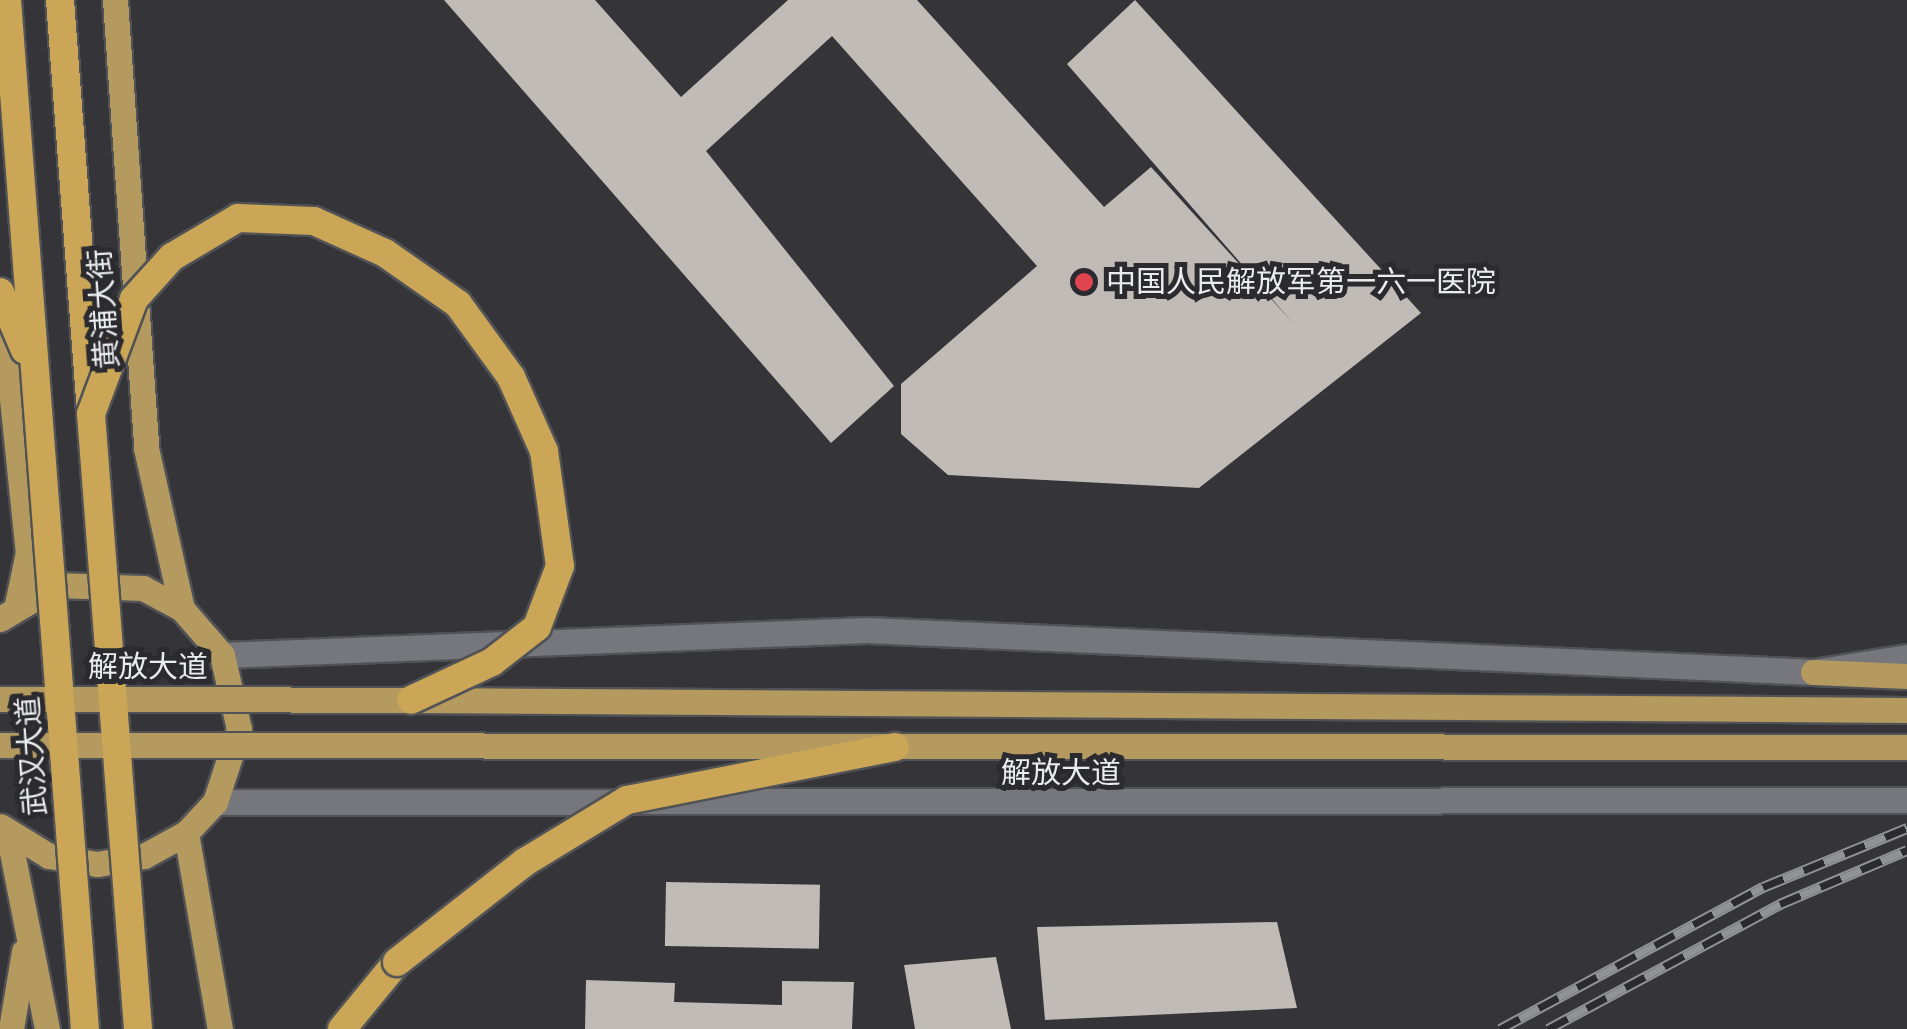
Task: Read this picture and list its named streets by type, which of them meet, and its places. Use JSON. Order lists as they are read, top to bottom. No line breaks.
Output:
{"streets":{"highway":["武汉大道"],"main road":["黄浦大街","解放大道"]},"crossings":[["黄浦大街","解放大道"]],"places":["中国人民解放军第一六一医院"]}
